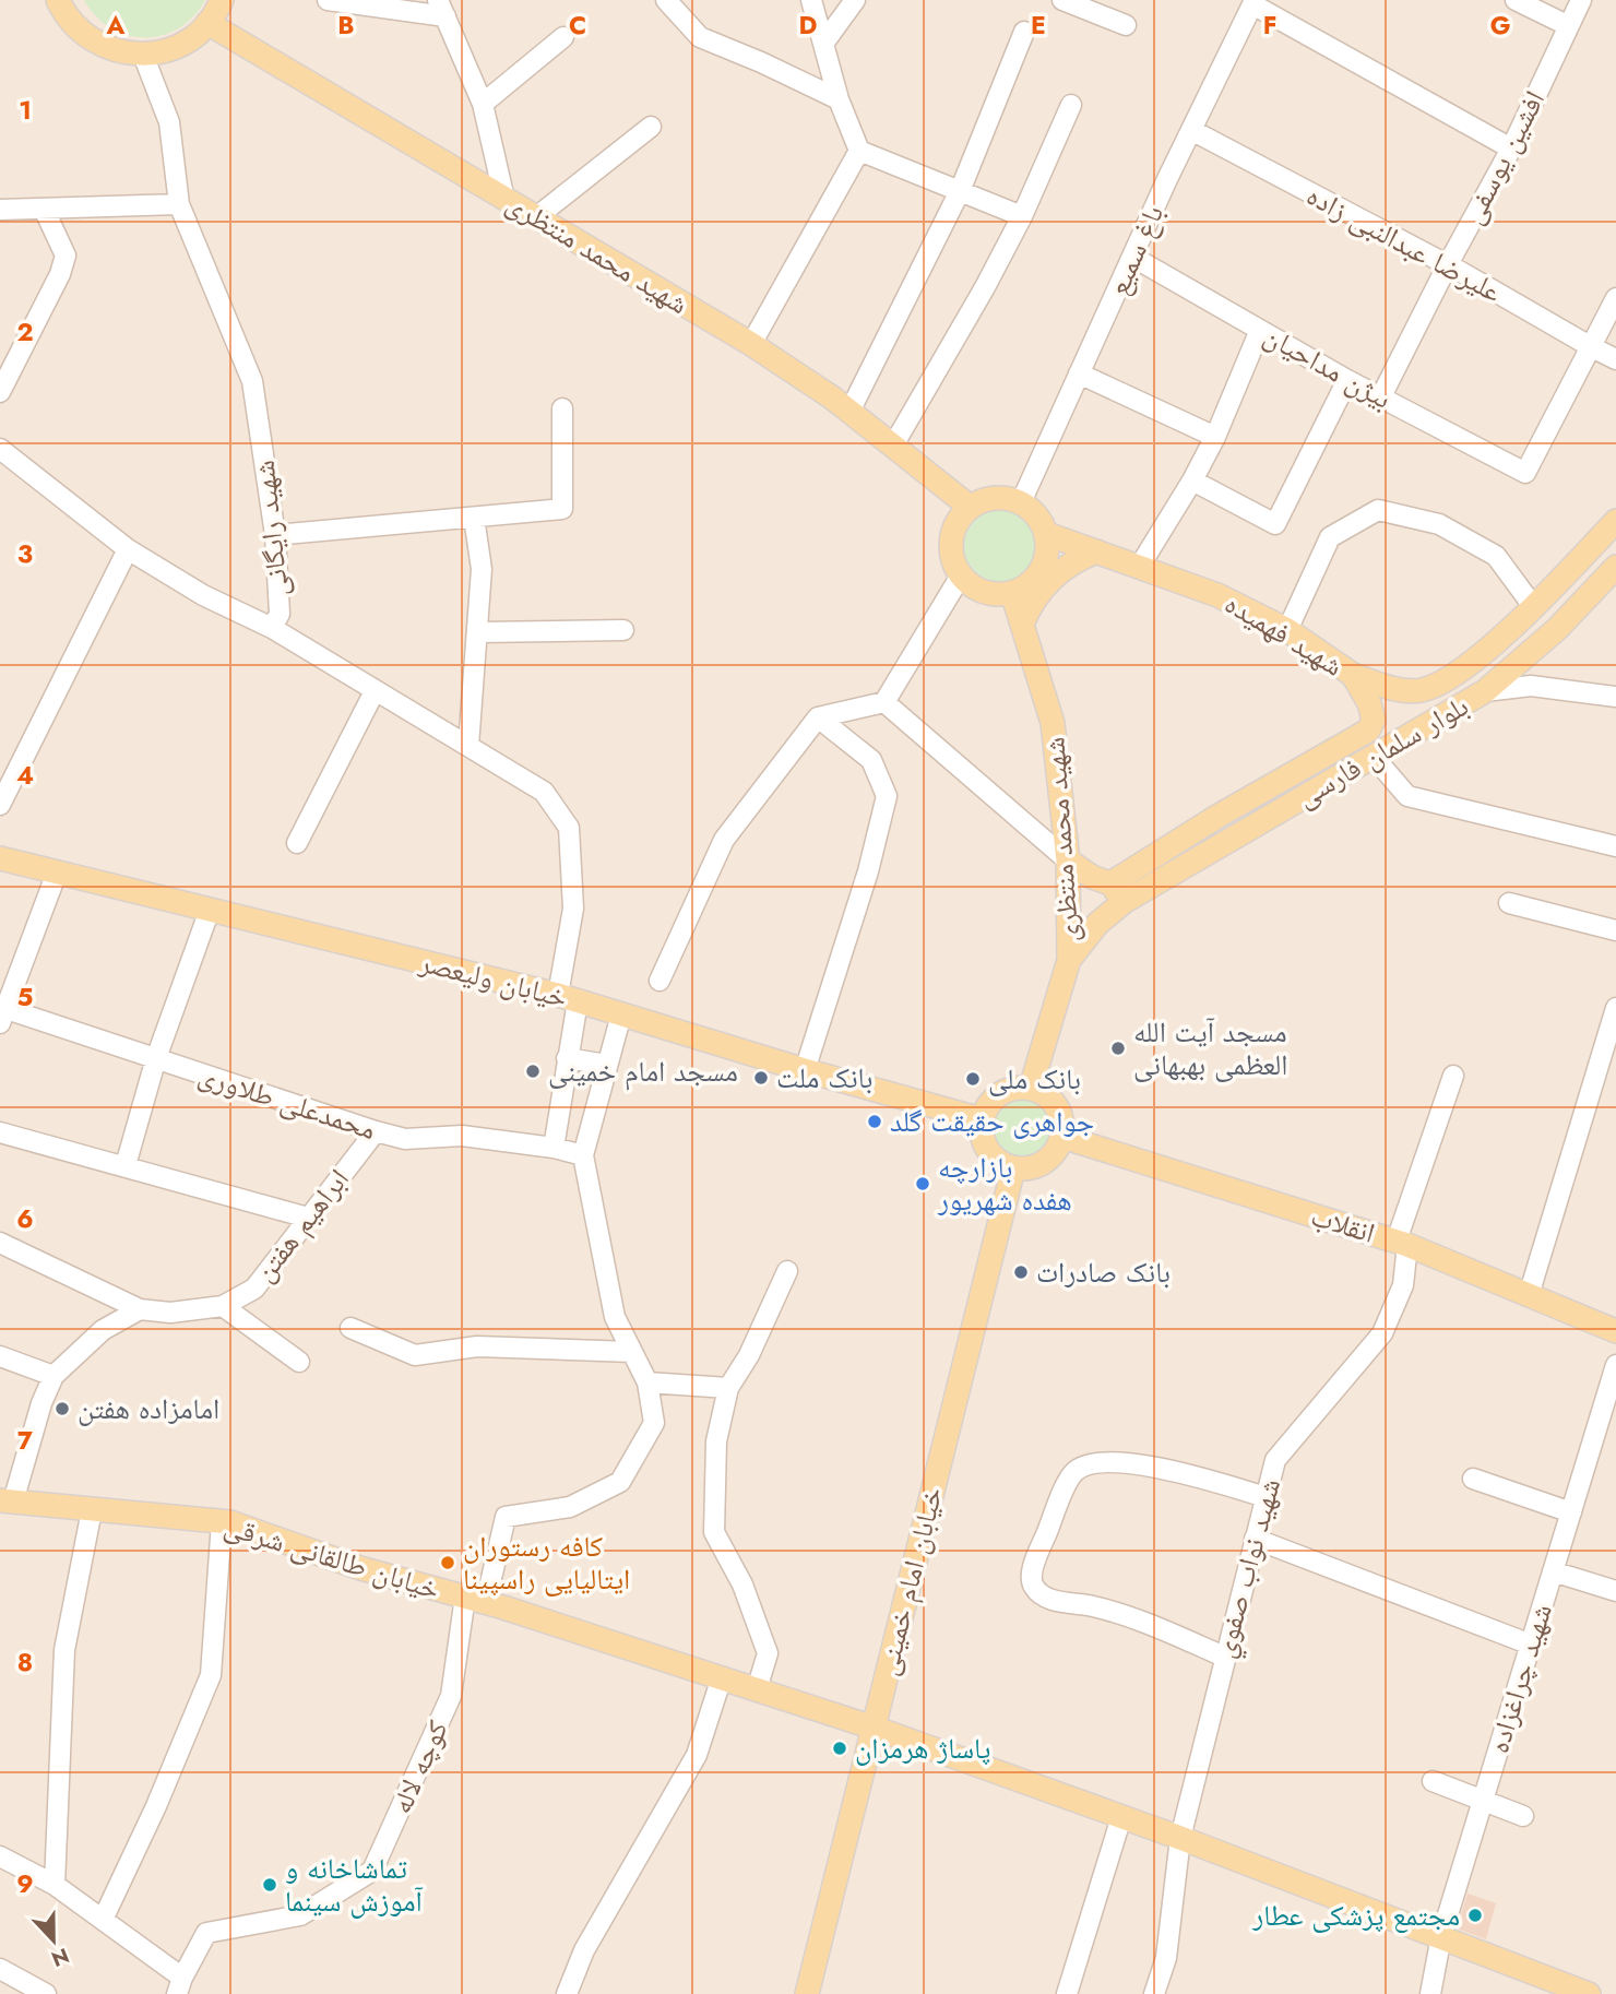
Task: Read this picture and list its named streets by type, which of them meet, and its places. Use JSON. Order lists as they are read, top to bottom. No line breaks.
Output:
{"streets":{"main road":["شهید محمد منتظری","شهید فهمیده","بلوار سلمان فارسی","خیابان ولیعصر","انقلاب","خیابان طالقانی شرقی","خیابان امام خمینی"],"street":["افشین یوسفی","علیرضا عبدالنبی زاده","باغ سمیع","بیژن مداحیان","شهید رایگانی","محمدعلی طلاوری","ابراهیم هفتن","شهید نواب صفوي","شهید چراغزاده","کوچه لاله"]},"crossings":[["افشین یوسفی","علیرضا عبدالنبی زاده"],["افشین یوسفی","بیژن مداحیان"],["علیرضا عبدالنبی زاده","باغ سمیع"],["علیرضا عبدالنبی زاده","بیژن مداحیان"],["باغ سمیع","شهید محمد منتظری"],["باغ سمیع","بیژن مداحیان"],["باغ سمیع","شهید فهمیده"],["شهید محمد منتظری","شهید فهمیده"],["شهید محمد منتظری","خیابان ولیعصر"],["شهید محمد منتظری","انقلاب"],["شهید محمد منتظری","خیابان امام خمینی"],["شهید رایگانی","خیابان ولیعصر"],["شهید رایگانی","محمدعلی طلاوری"],["شهید فهمیده","بلوار سلمان فارسی"],["خیابان ولیعصر","انقلاب"],["خیابان ولیعصر","خیابان امام خمینی"],["محمدعلی طلاوری","ابراهیم هفتن"],["انقلاب","شهید نواب صفوي"],["انقلاب","خیابان امام خمینی"],["خیابان طالقانی شرقی","شهید نواب صفوي"],["خیابان طالقانی شرقی","خیابان امام خمینی"],["خیابان طالقانی شرقی","شهید چراغزاده"],["خیابان طالقانی شرقی","کوچه لاله"]],"places":["مسجد آیت الله العظمی بهبهانی","مسجد امام خمینی","بانک ملت","بانک ملی","جواهری حقیقت گلد","بازارچه هفده شهریور","بانک صادرات","امامزاده هفتن","کافه رستوران ایتالیایی راسپینا","پاساژ هرمزان","تماشاخانه و آموزش سینما","مجتمع پزشکی عطار"],"north":"bottom","grid":{"columns":["A","B","C","D","E","F","G"],"rows":["1","2","3","4","5","6","7","8","9"]}}
